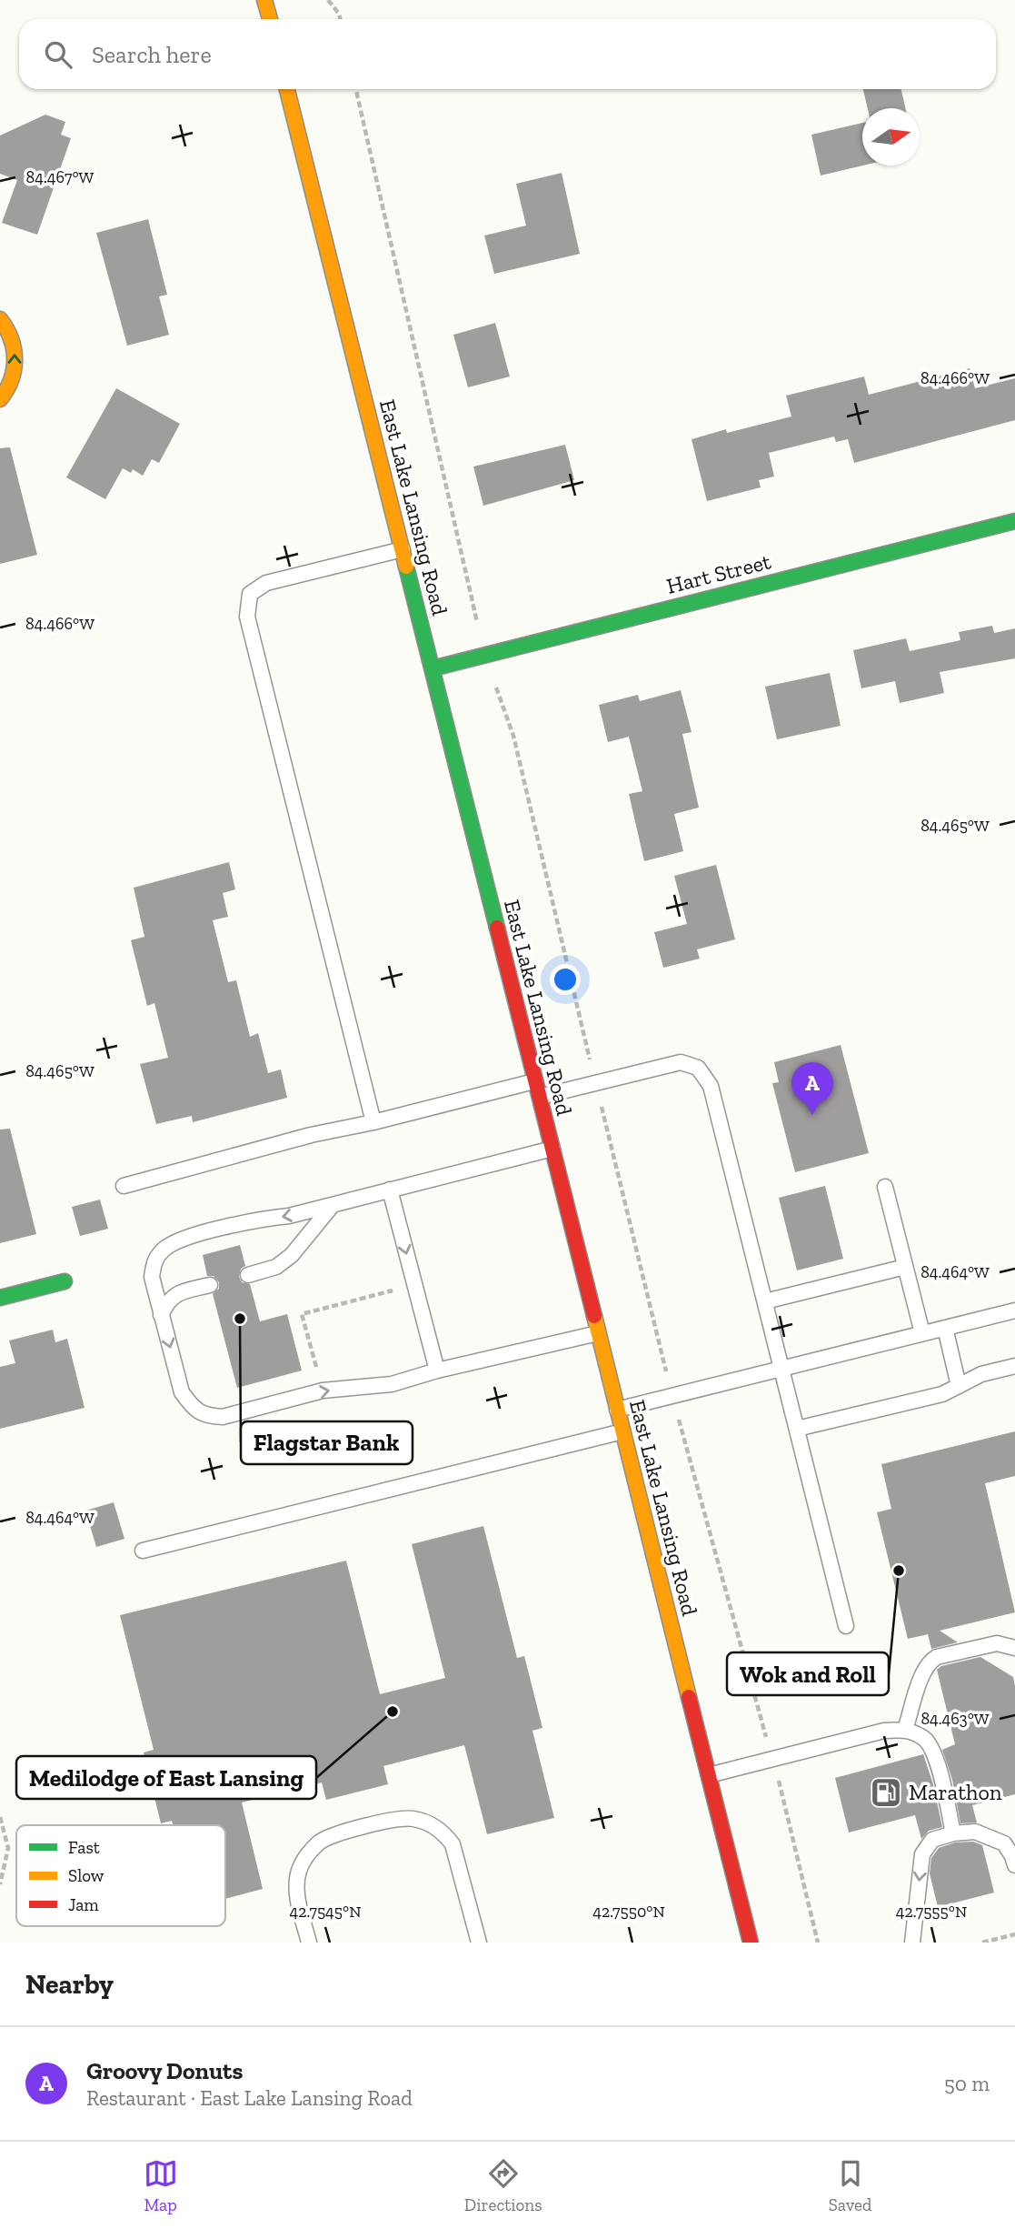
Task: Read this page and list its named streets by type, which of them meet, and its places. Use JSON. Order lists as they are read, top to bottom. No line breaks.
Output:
{"streets":{"main road":["East Lake Lansing Road","Hart Street"]},"crossings":[["East Lake Lansing Road","Hart Street"]],"places":{"other":["Flagstar Bank","Wok and Roll","Medilodge of East Lansing"],"fuel station":["Marathon"]},"legend":["Fast","Slow","Jam"],"north":"right","page":{"search":"Search here","pins":"A","heading":"Nearby","list":[{"mark":"A","name":"Groovy Donuts","note":"Restaurant · East Lake Lansing Road","value":"50 m"}],"nav":["Map","Directions","Saved"]},"coordinates":["84.467°W","84.466°W","84.465°W","84.464°W","84.463°W","42.7545°N","42.7550°N","42.7555°N"]}
